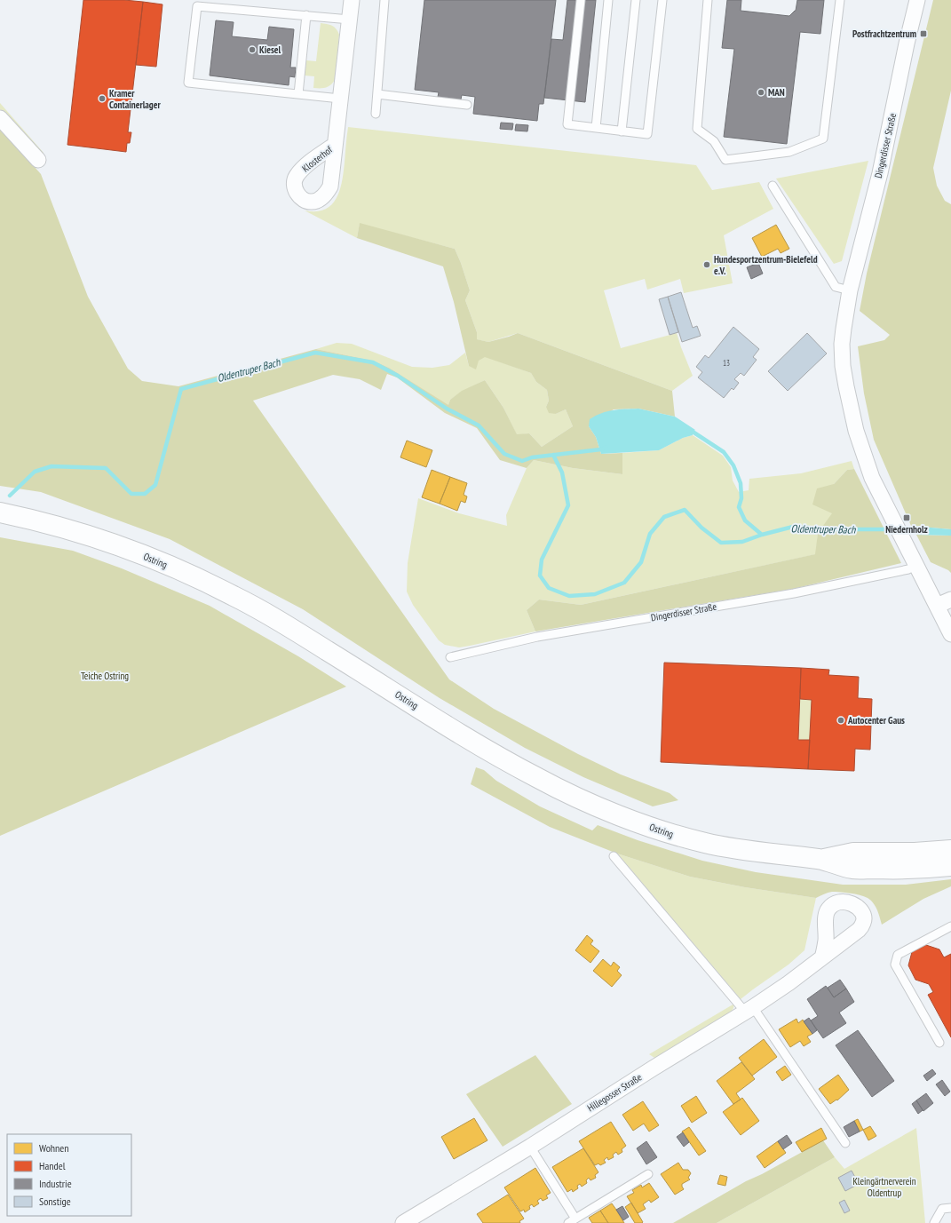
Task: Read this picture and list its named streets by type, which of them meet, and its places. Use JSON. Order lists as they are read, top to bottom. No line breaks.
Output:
{"streets":{"main road":["Ostring"],"street":["Dingerdisser Straße","Klosterhof","Hillegosser Straße"]},"water":["Oldentruper Bach"],"parks":["Teiche Ostring","Kleingärtnerverein Oldentrup"],"places":{"transit":["Postfrachtzentrum","Niedernholz"],"other":["Kiesel","MAN","Kramer Containerlager","Hundesportzentrum-Bielefeld e.V.","Autocenter Gaus"]},"house_numbers":["13"],"legend":["Wohnen","Handel","Industrie","Sonstige"]}
